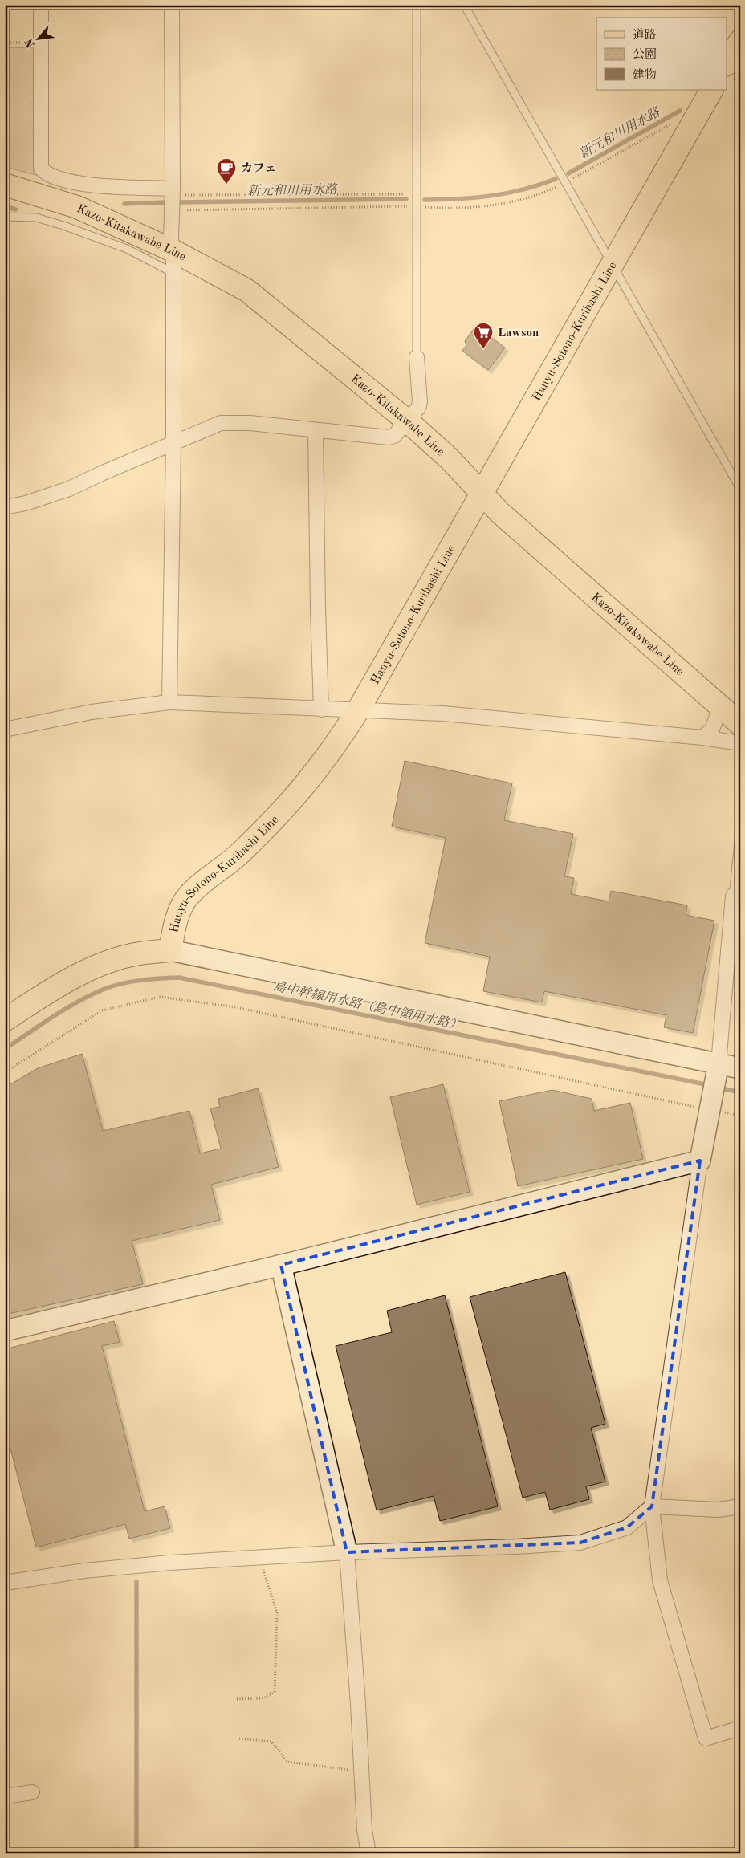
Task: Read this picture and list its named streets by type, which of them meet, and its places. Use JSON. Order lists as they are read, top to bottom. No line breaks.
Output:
{"streets":{"main road":["Kazo-Kitakawabe Line","Hanyu-Sotono-Kurihashi Line"]},"crossings":[["Kazo-Kitakawabe Line","Hanyu-Sotono-Kurihashi Line"]],"water":["新元和川用水路","島中幹線用水路（島中領用水路）"],"places":{"cafe":["カフェ"],"supermarket":["Lawson"]},"legend":["道路","公園","建物"],"north":"bottom left"}
